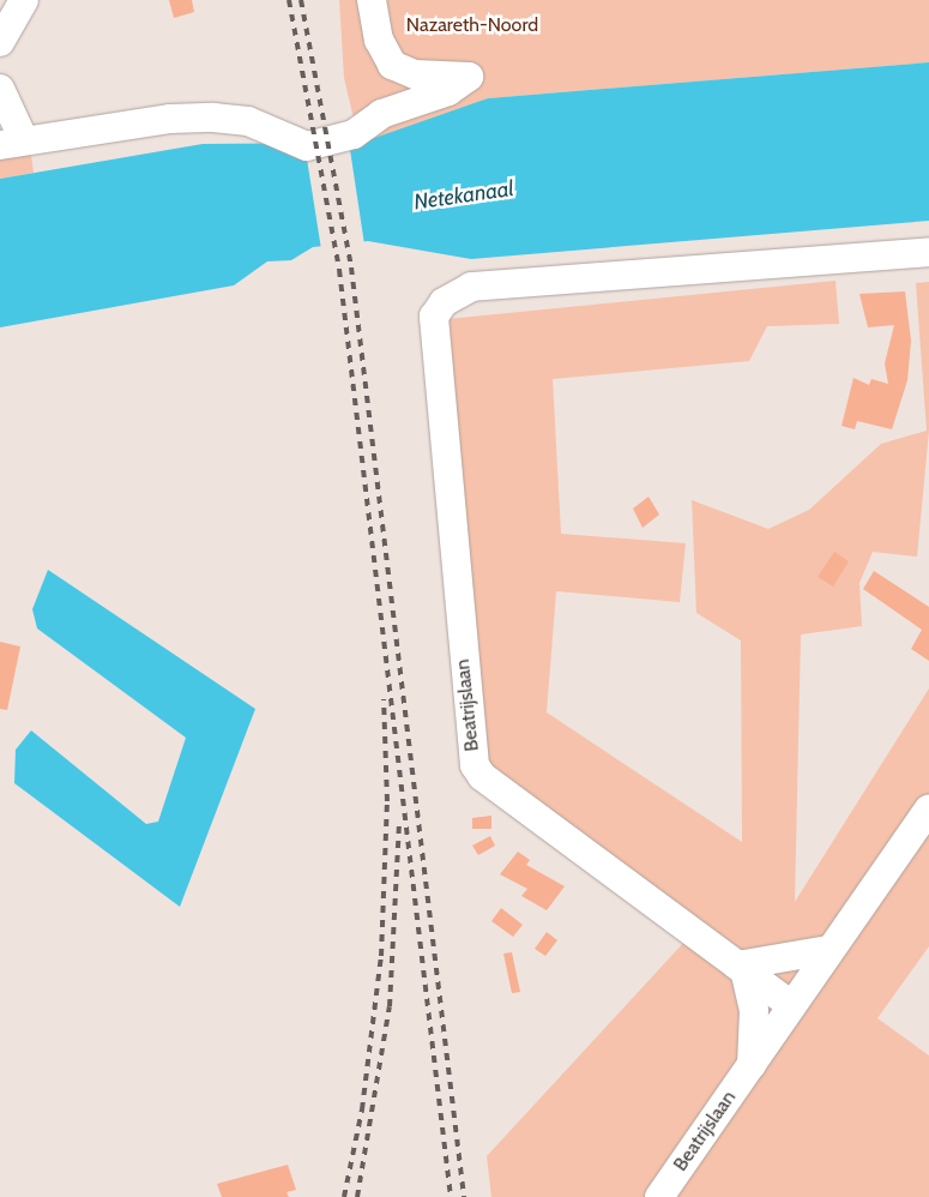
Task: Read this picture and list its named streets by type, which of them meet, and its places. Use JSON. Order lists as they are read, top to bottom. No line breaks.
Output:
{"streets":{"street":["Beatrijslaan"]},"water":["Netekanaal"],"parks":["Nazareth-Noord"]}
